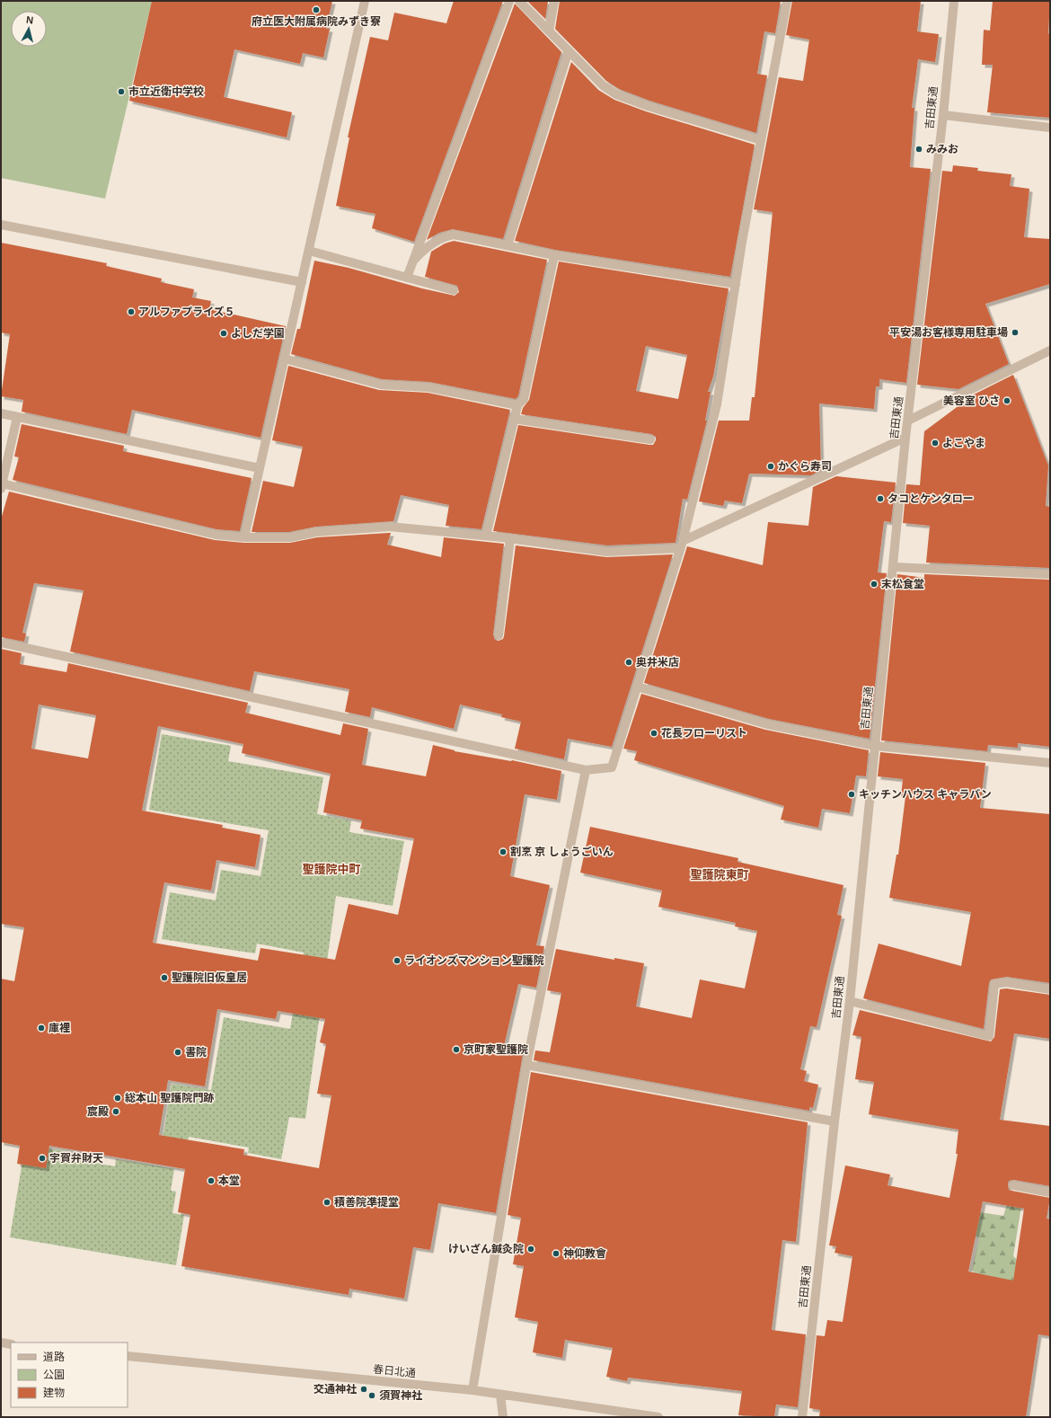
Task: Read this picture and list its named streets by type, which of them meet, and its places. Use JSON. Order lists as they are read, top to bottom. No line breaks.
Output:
{"streets":{"street":["吉田東通","春日北通"]},"districts":["聖護院中町","聖護院東町"],"places":["府立医大附属病院みずき寮","市立近衛中学校","みみお","アルファプライズ５","平安湯お客様専用駐車場","よしだ学園","美容室 ひさ","よこやま","かぐら寿司","タコとケンタロー","末松食堂","奥井米店","花長フローリスト","キッチンハウス キャラバン","割烹 京 しょうごいん","ライオンズマンション聖護院","聖護院旧仮皇居","庫裡","京町家聖護院","書院","総本山 聖護院門跡","宸殿","宇賀弁財天","本堂","積善院凖提堂","けいざん鍼灸院","神仰教會","交通神社","須賀神社"],"legend":["道路","公園","建物"],"north":"top"}
